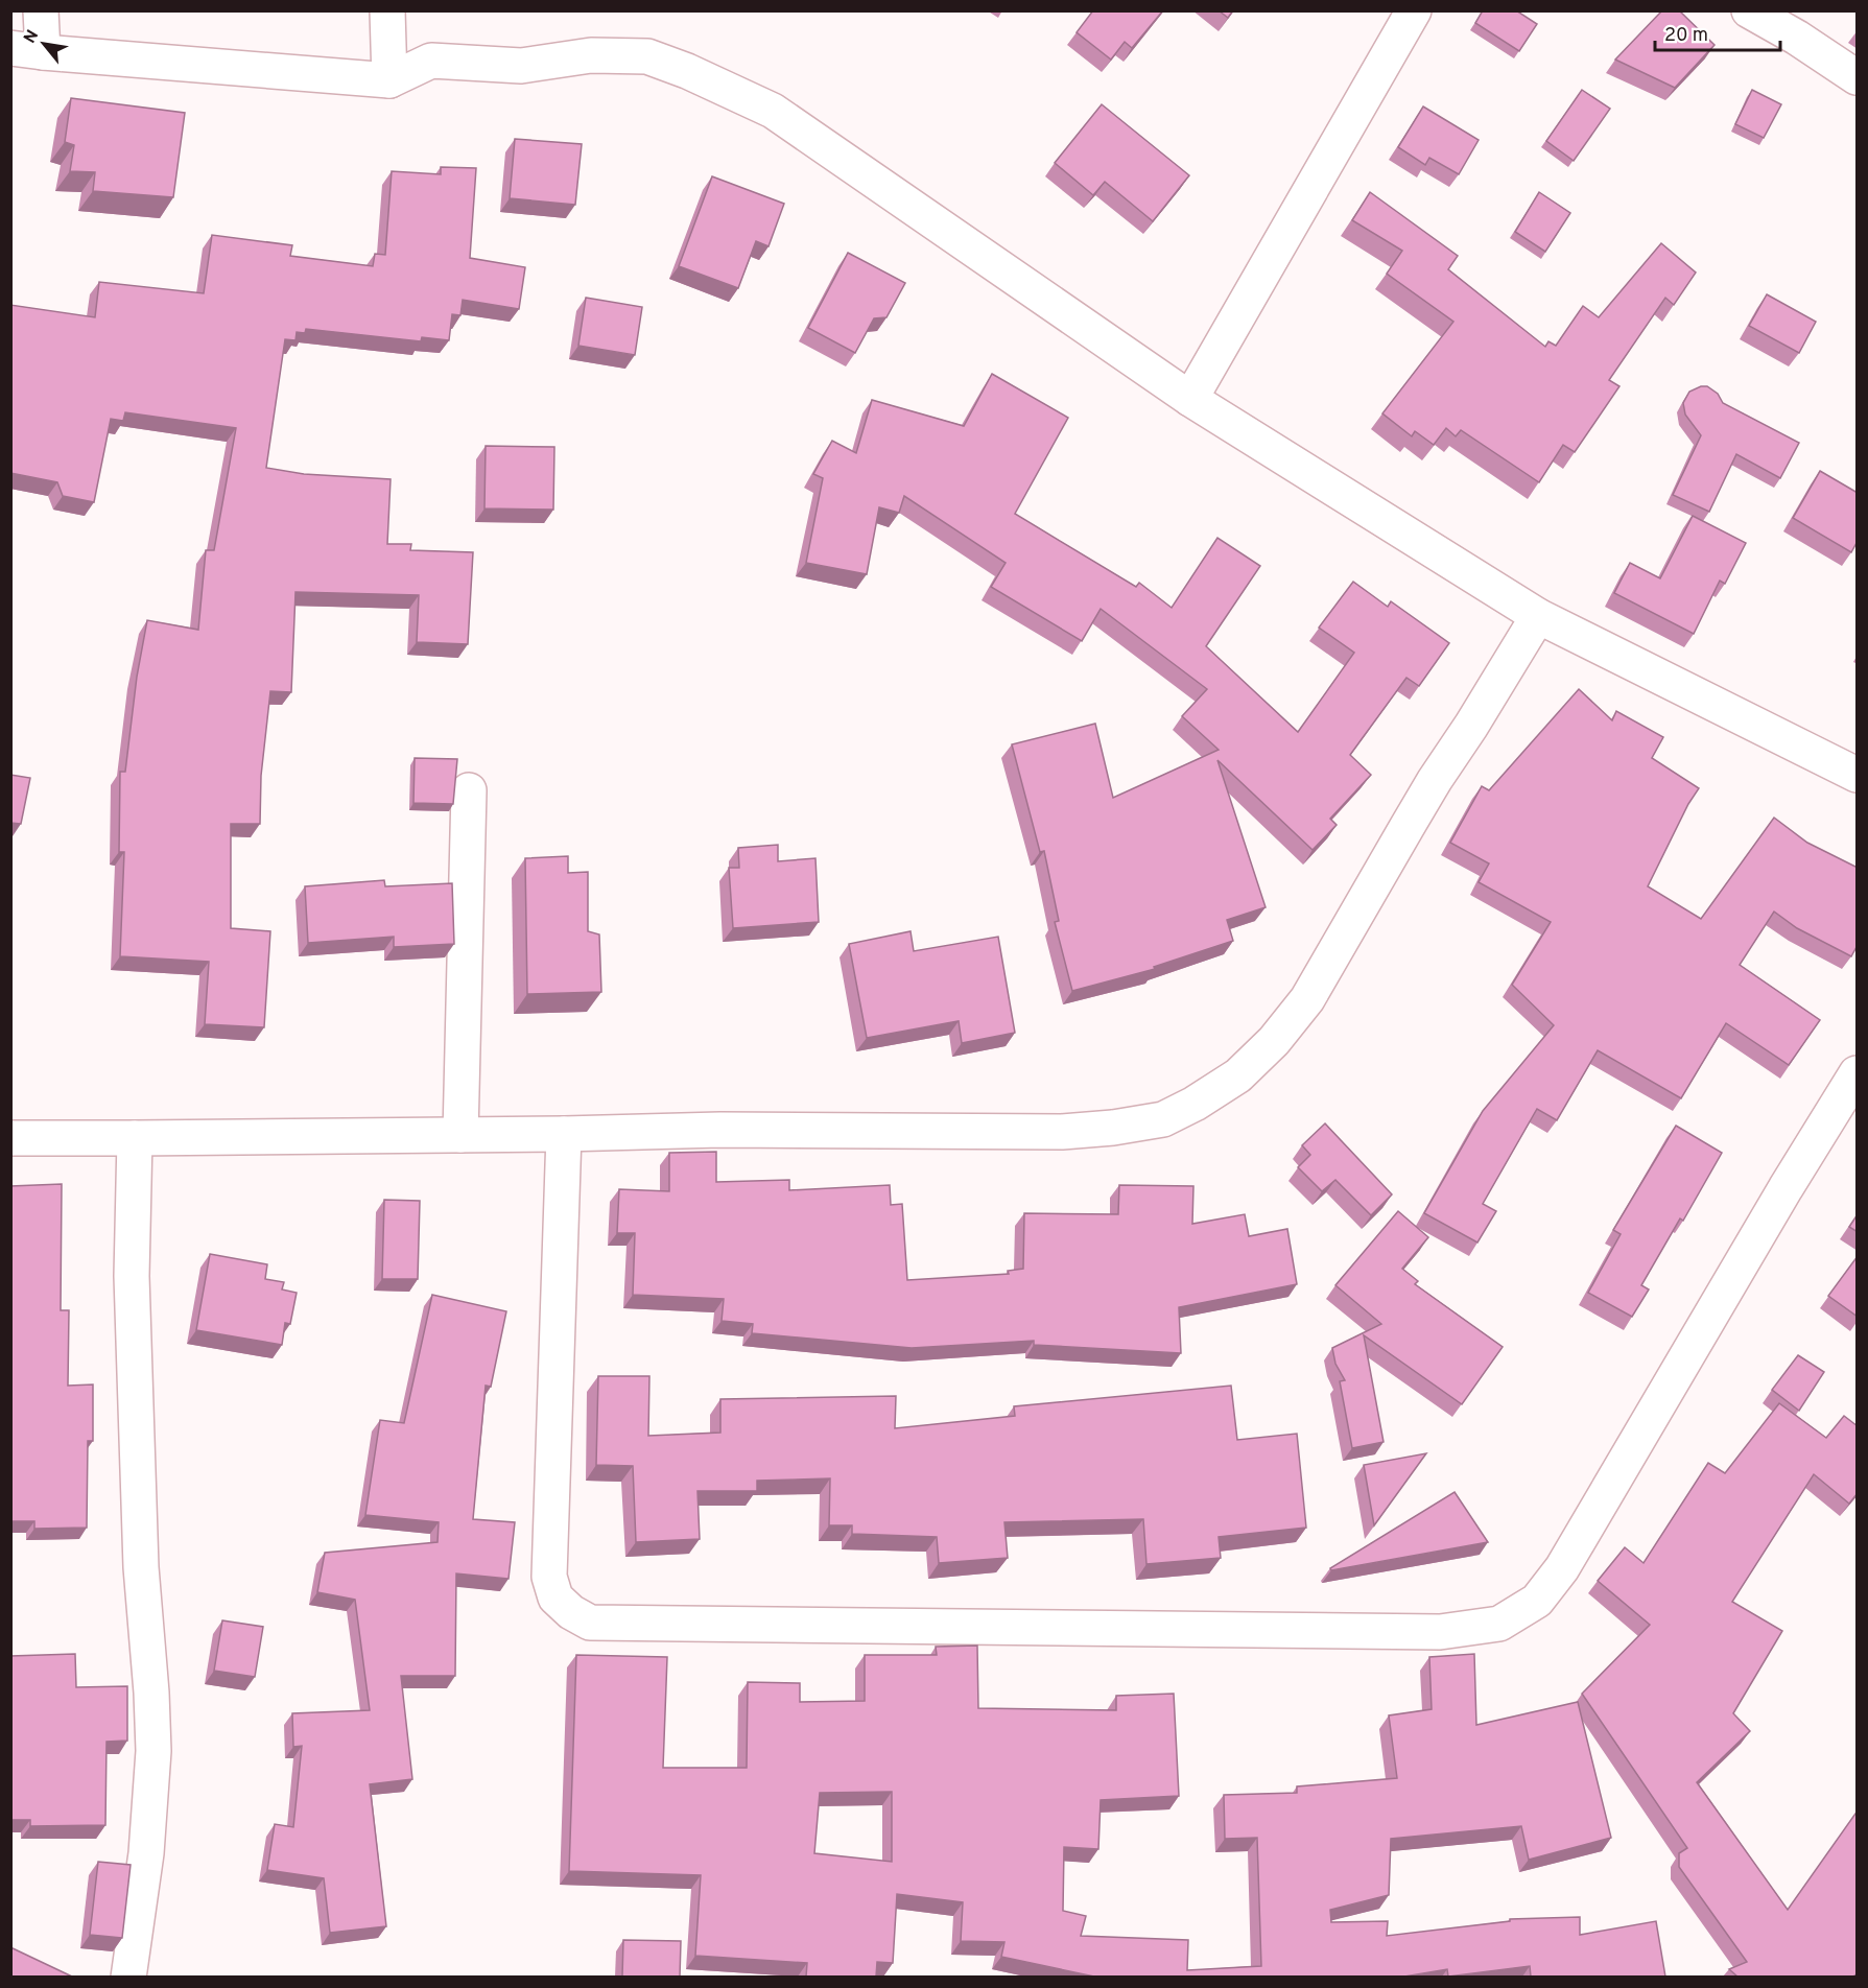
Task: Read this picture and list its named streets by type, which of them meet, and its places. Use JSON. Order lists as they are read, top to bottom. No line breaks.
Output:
{"scale_bar":"20 m","north":"top left"}
